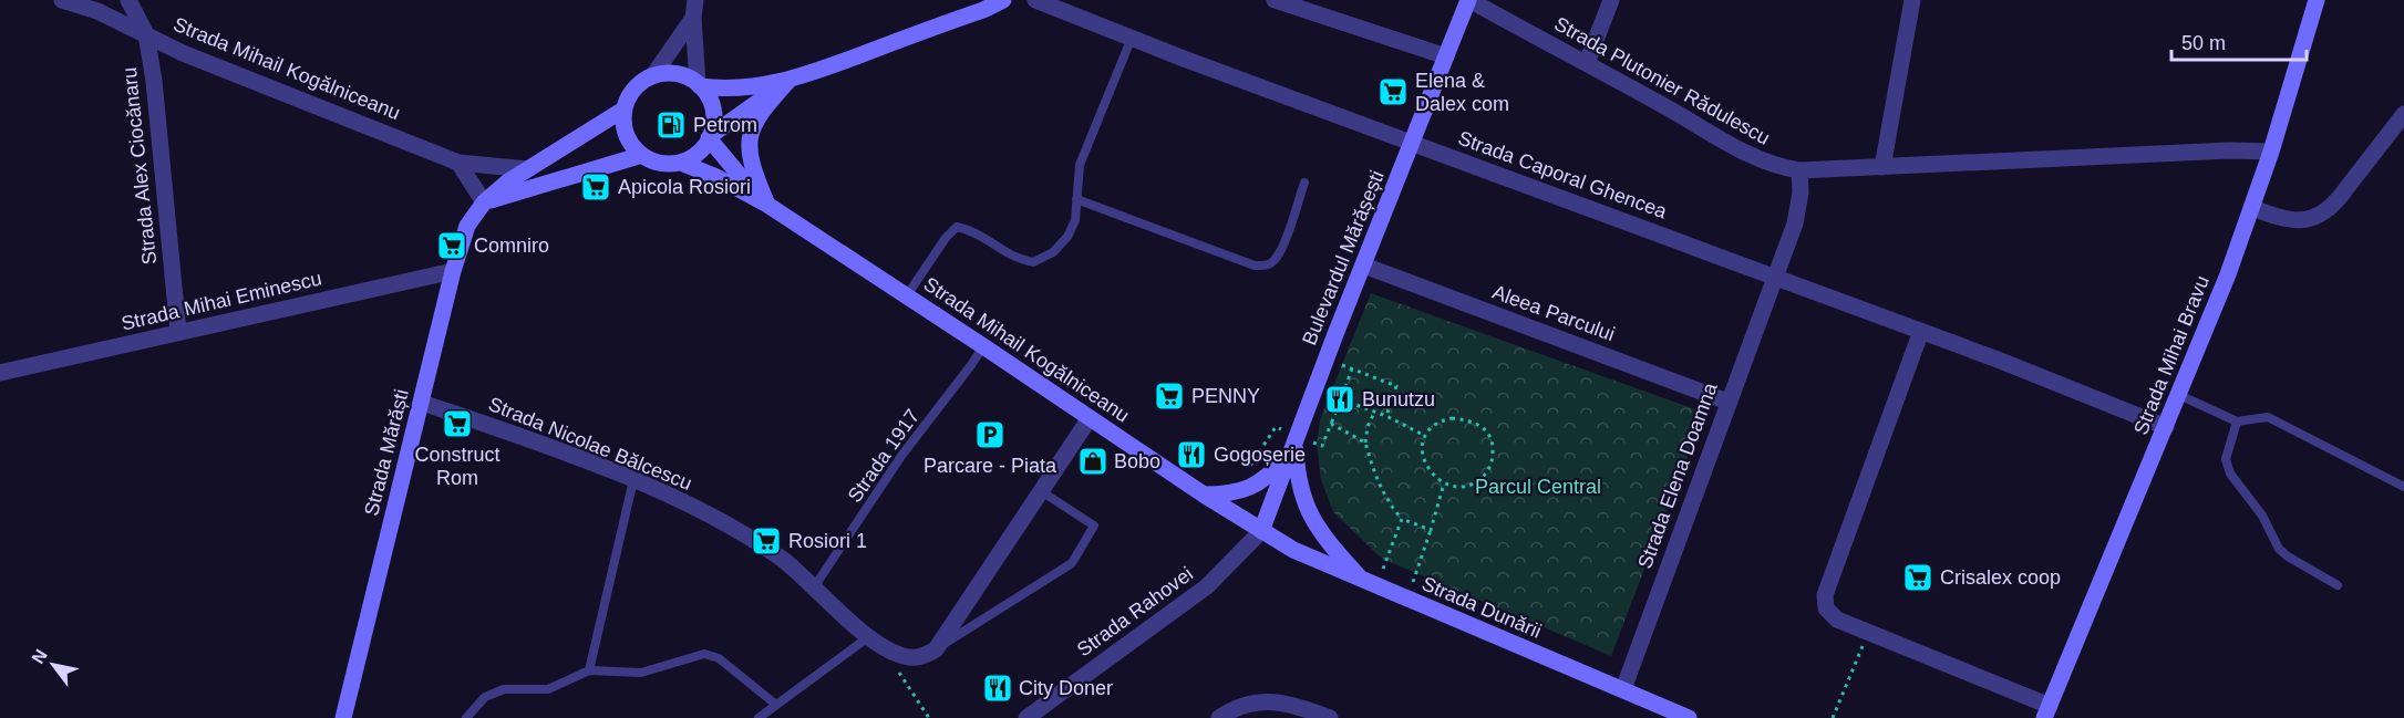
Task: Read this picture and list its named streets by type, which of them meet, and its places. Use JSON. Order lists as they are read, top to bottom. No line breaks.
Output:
{"streets":{"main road":["Strada Mihail Kogălniceanu","Bulevardul Mărășești","Strada Mihai Bravu","Strada Mărăști","Strada Dunării"],"street":["Strada Plutonier Rădulescu","Strada Alex Ciocănaru","Strada Caporal Ghencea","Strada Mihai Eminescu","Aleea Parcului","Strada Nicolae Bălcescu","Strada Elena Doamna","Strada Rahovei"],"lane":["Strada 1917"]},"crossings":[["Strada Mihail Kogălniceanu","Strada Alex Ciocănaru"],["Strada Mihail Kogălniceanu","Bulevardul Mărășești"],["Strada Mihail Kogălniceanu","Strada Mărăști"],["Strada Mihail Kogălniceanu","Strada 1917"],["Strada Mihail Kogălniceanu","Strada Dunării"],["Strada Mihail Kogălniceanu","Strada Rahovei"],["Strada Plutonier Rădulescu","Bulevardul Mărășești"],["Strada Plutonier Rădulescu","Strada Mihai Bravu"],["Strada Plutonier Rădulescu","Strada Elena Doamna"],["Strada Alex Ciocănaru","Strada Mihai Eminescu"],["Strada Caporal Ghencea","Bulevardul Mărășești"],["Strada Caporal Ghencea","Strada Elena Doamna"],["Bulevardul Mărășești","Aleea Parcului"],["Bulevardul Mărășești","Strada Dunării"],["Bulevardul Mărășești","Strada Rahovei"],["Strada Mihai Eminescu","Strada Mărăști"],["Aleea Parcului","Strada Elena Doamna"],["Strada Nicolae Bălcescu","Strada Mărăști"],["Strada Nicolae Bălcescu","Strada 1917"],["Strada Elena Doamna","Strada Dunării"],["Strada Dunării","Strada Rahovei"]],"parks":["Parcul Central"],"places":{"supermarket":["Elena & Dalex com","Apicola Rosiori","Comniro","PENNY","Construct Rom","Rosiori 1","Crisalex coop"],"fuel station":["Petrom"],"restaurant":["Bunutzu","Gogoșerie","City Doner"],"parking":["Parcare - Piata"],"shop":["Bobo"]},"scale_bar":"50 m","north":"top left"}
